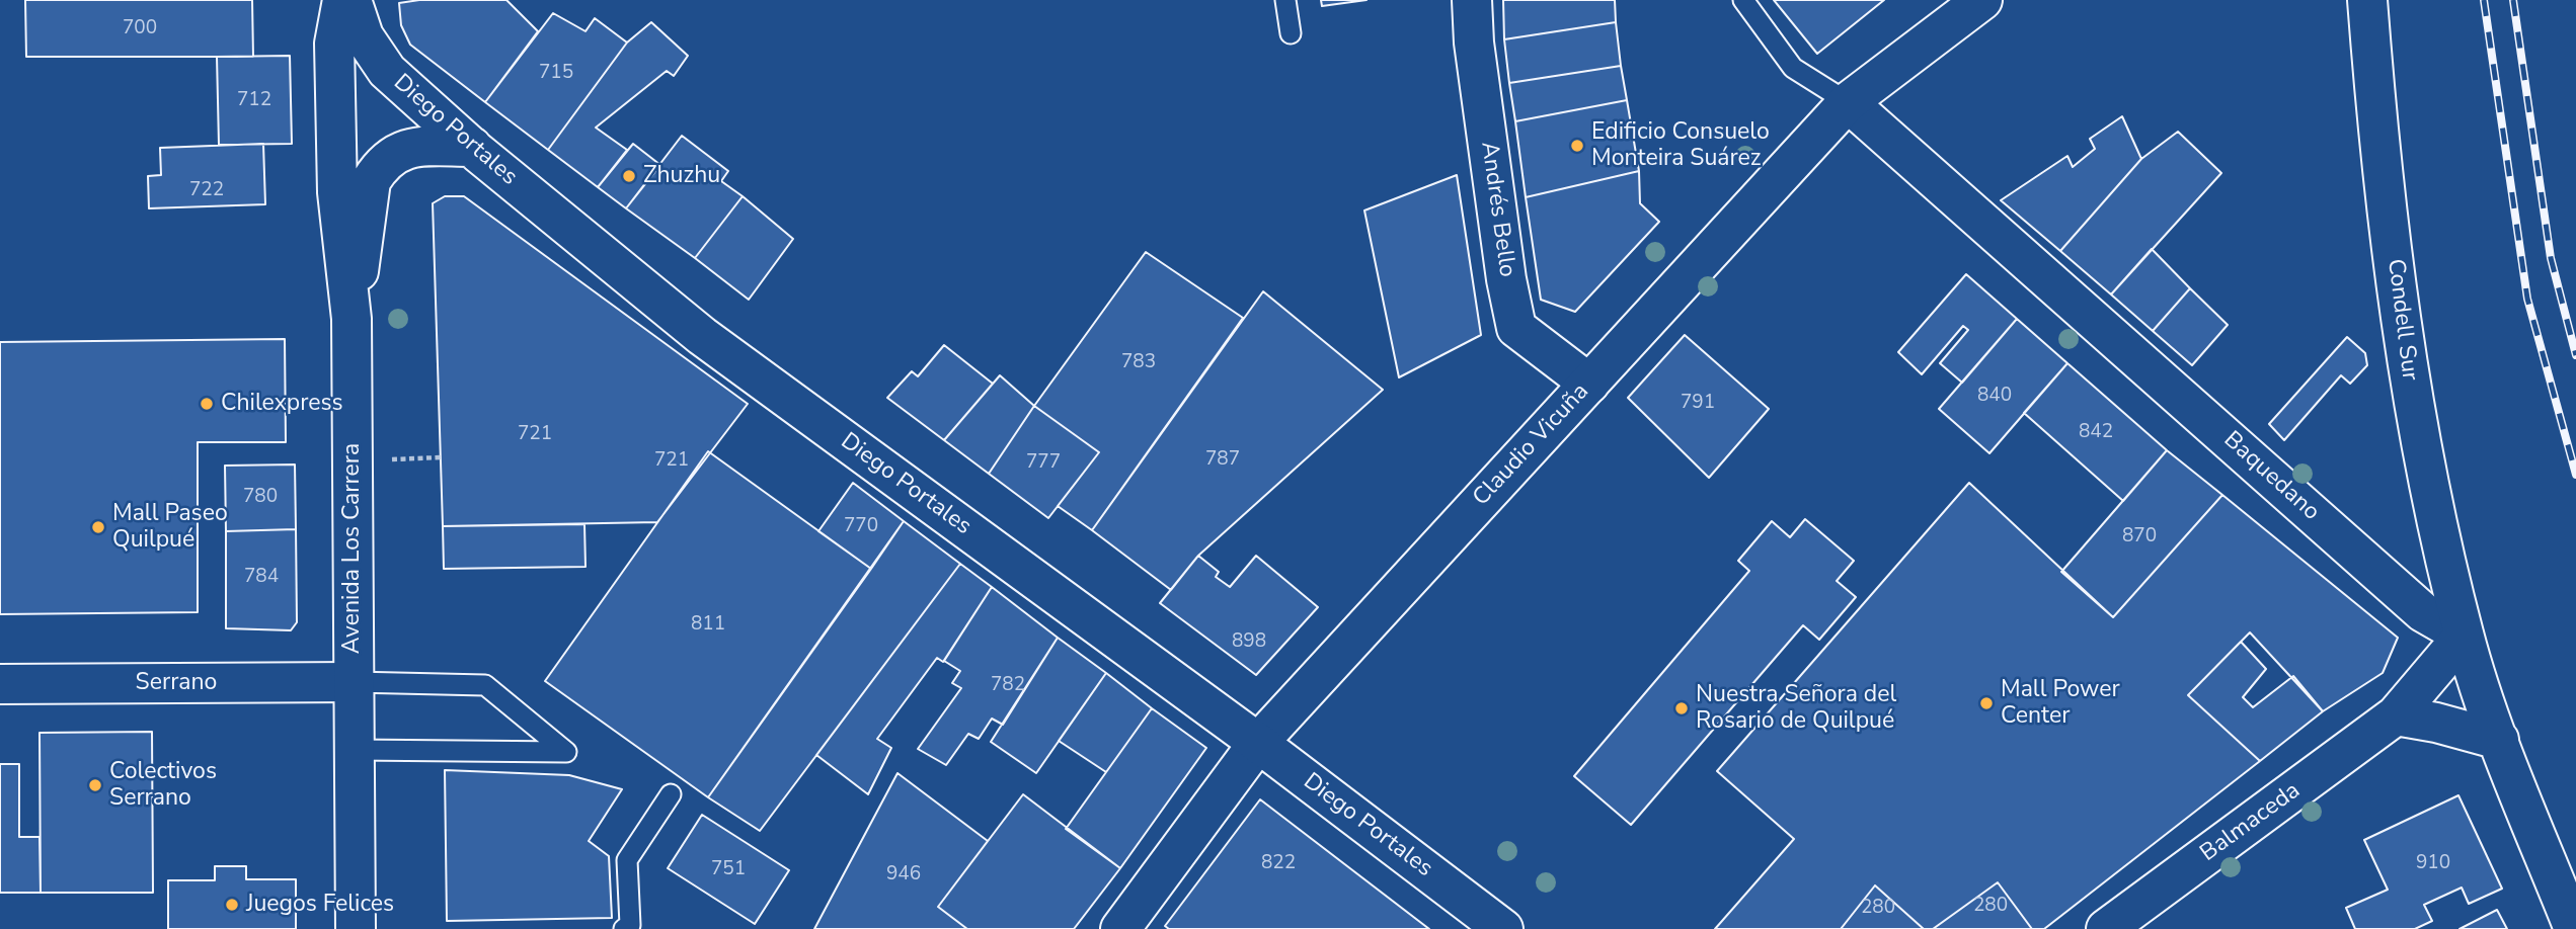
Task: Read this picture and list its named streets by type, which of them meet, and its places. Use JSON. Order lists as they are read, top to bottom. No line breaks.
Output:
{"streets":{"street":["Diego Portales","Andrés Bello","Condell Sur","Claudio Vicuña","Baquedano","Avenida Los Carrera","Serrano","Balmaceda"]},"crossings":[["Diego Portales","Claudio Vicuña"],["Andrés Bello","Claudio Vicuña"],["Condell Sur","Baquedano"],["Condell Sur","Balmaceda"],["Claudio Vicuña","Baquedano"],["Baquedano","Balmaceda"],["Avenida Los Carrera","Serrano"]],"places":["Edificio Consuelo Monteira Suárez","Zhuzhu","Chilexpress","Mall Paseo Quilpué","Mall Power Center","Nuestra Señora del Rosario de Quilpué","Colectivos Serrano","Juegos Felices"],"house_numbers":["700","715","712","722","783","840","791","842","721","787","721","777","780","770","870","784","811","898","782","822","910","751","946","280","280"]}
